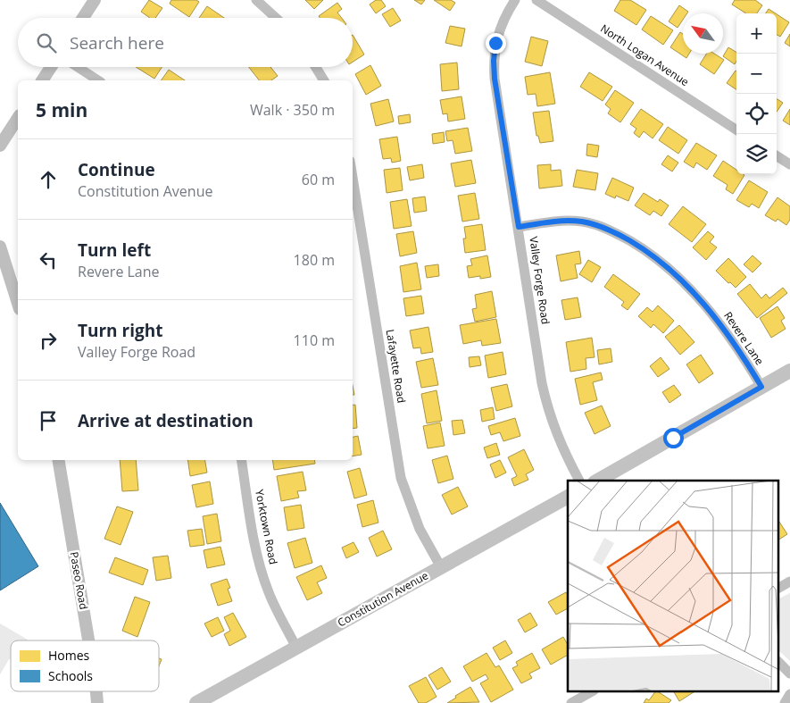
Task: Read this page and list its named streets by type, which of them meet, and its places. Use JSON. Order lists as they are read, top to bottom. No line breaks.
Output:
{"streets":{"main road":["Constitution Avenue"],"street":["North Logan Avenue","Valley Forge Road","Revere Lane","Lafayette Road","Yorktown Road","Paseo Road"]},"crossings":[["Valley Forge Road","Revere Lane"],["Lafayette Road","Constitution Avenue"],["Yorktown Road","Constitution Avenue"]],"legend":["Homes","Schools"],"north":"top left","page":{"map_buttons":["+","−"],"search":"Search here","heading":["5 min","Walk · 350 m"],"list":[["Continue","Constitution Avenue","60 m"],["Turn left","Revere Lane","180 m"],["Turn right","Valley Forge Road","110 m"],"Arrive at destination"]}}
